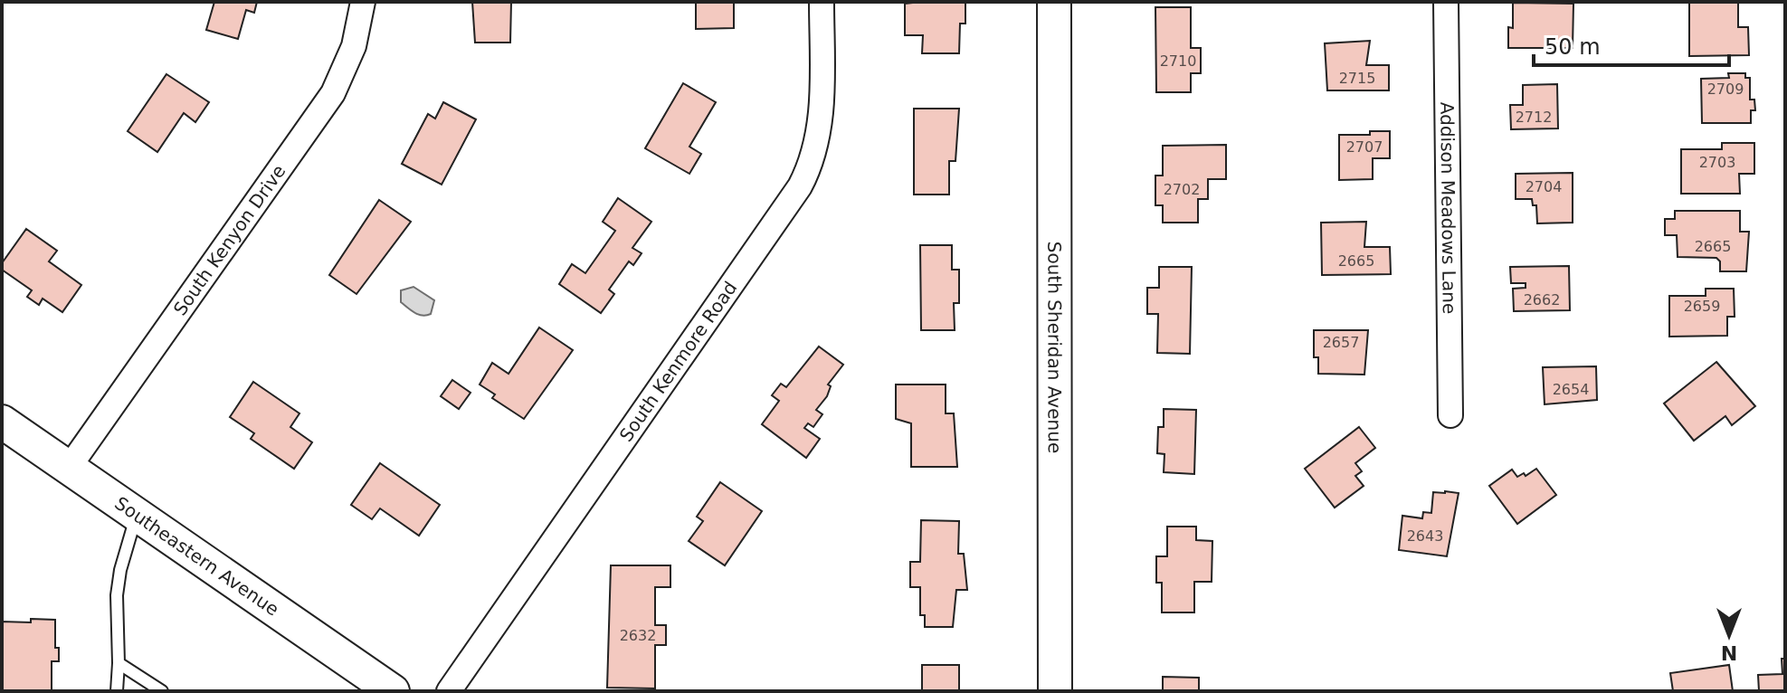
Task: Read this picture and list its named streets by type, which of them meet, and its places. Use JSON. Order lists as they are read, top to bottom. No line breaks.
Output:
{"streets":{"street":["Addison Meadows Lane","South Kenyon Drive","South Sheridan Avenue","South Kenmore Road","Southeastern Avenue"]},"crossings":[["South Kenyon Drive","Southeastern Avenue"]],"house_numbers":["2710","2715","2709","2712","2707","2703","2704","2702","2665","2665","2662","2659","2657","2654","2643","2632"],"scale_bar":"50 m","north":"bottom"}
